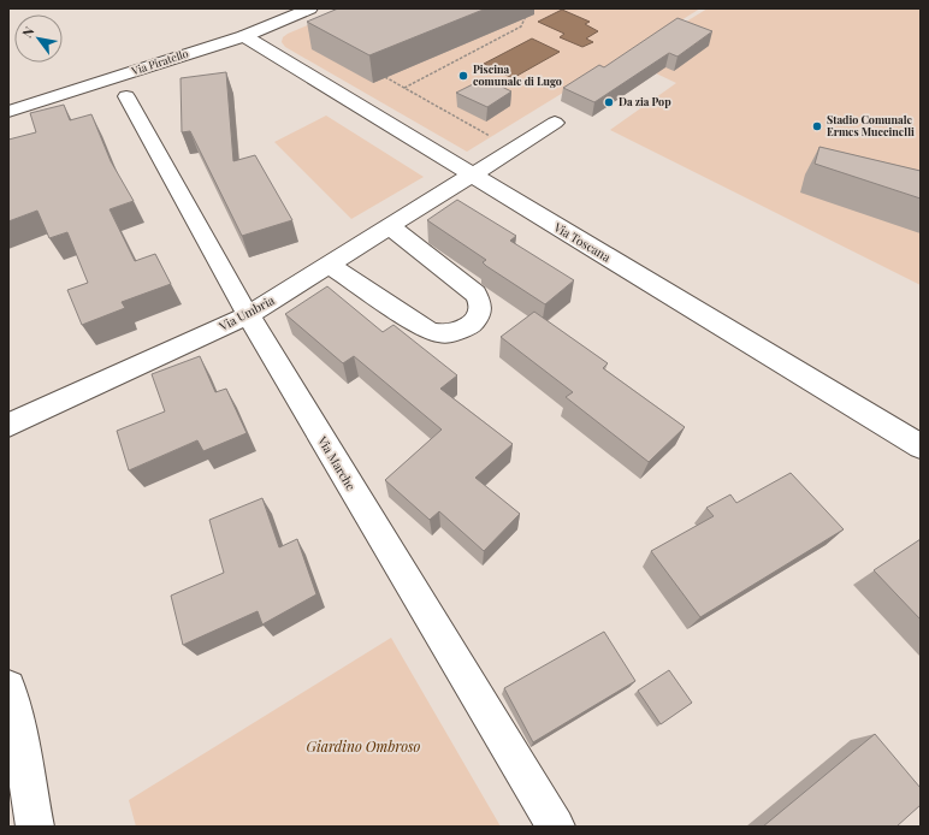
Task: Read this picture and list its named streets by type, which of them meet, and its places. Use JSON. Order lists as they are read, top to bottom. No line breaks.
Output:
{"streets":{"street":["Via Piratello","Via Toscana","Via Umbria","Via Marche"]},"crossings":[["Via Piratello","Via Toscana"],["Via Toscana","Via Umbria"],["Via Umbria","Via Marche"]],"parks":["Giardino Ombroso"],"places":["Piscina comunale di Lugo","Da zia Pop","Stadio Comunale Ermes Muccinelli"],"north":"top left"}
